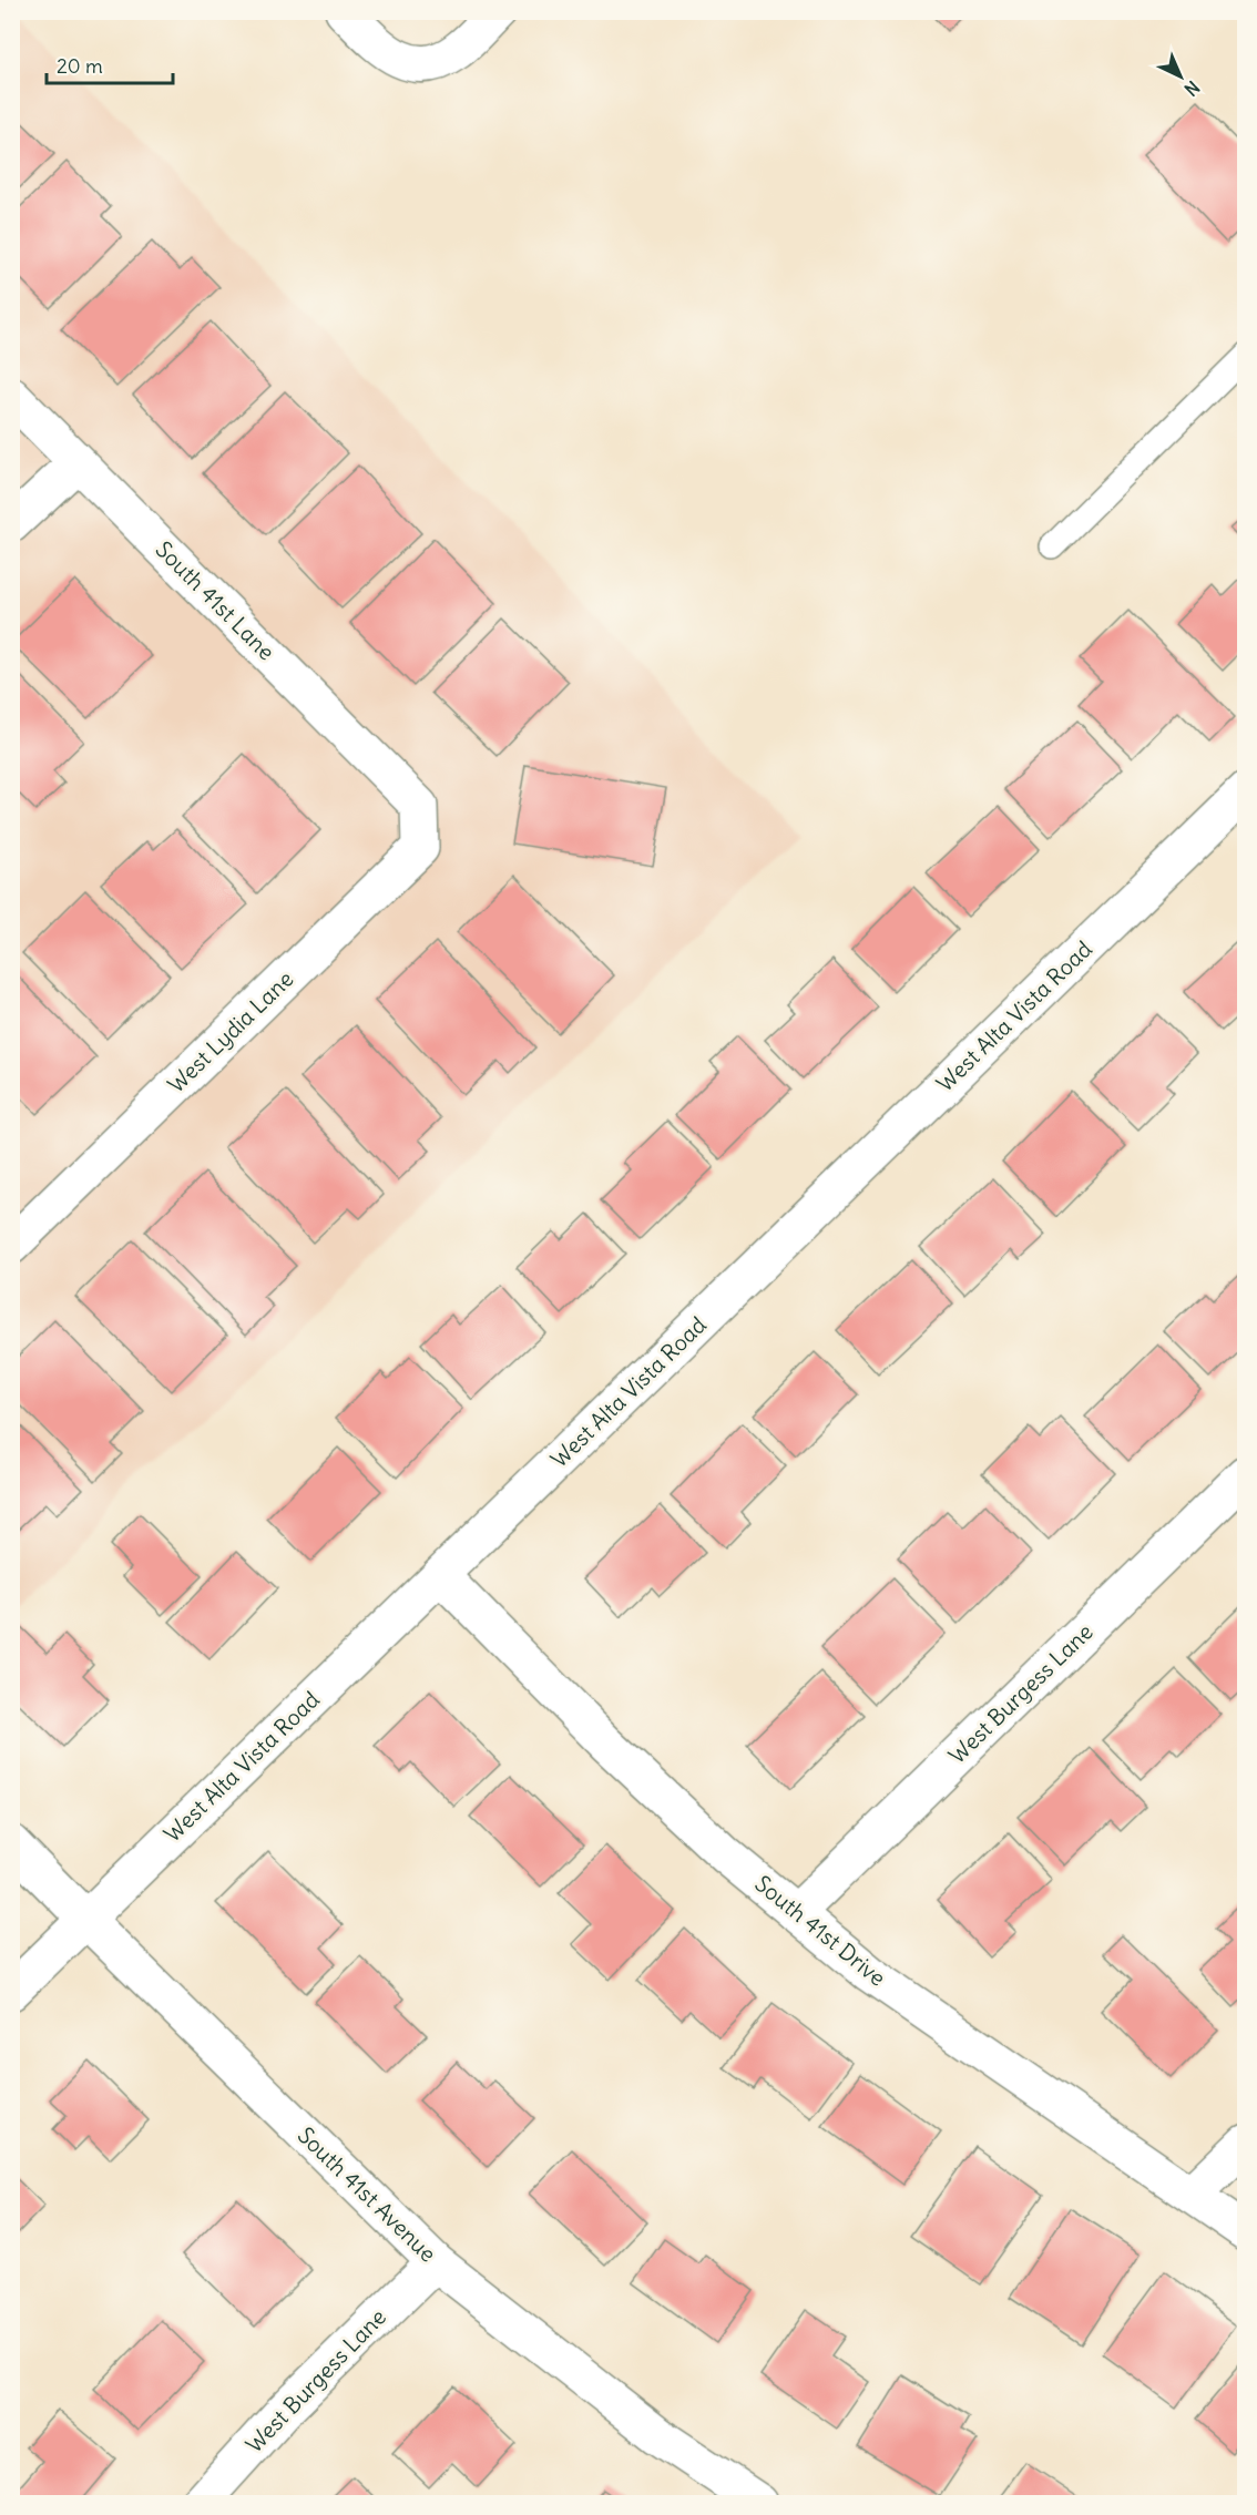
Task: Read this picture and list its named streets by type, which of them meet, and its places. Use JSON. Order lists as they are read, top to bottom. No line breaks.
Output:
{"streets":{"street":["South 41st Lane","West Alta Vista Road","West Lydia Lane","West Burgess Lane","South 41st Drive","South 41st Avenue"]},"crossings":[["South 41st Lane","West Lydia Lane"],["West Alta Vista Road","South 41st Drive"],["West Alta Vista Road","South 41st Avenue"],["West Burgess Lane","South 41st Drive"],["West Burgess Lane","South 41st Avenue"]],"scale_bar":"20 m","north":"bottom right"}
